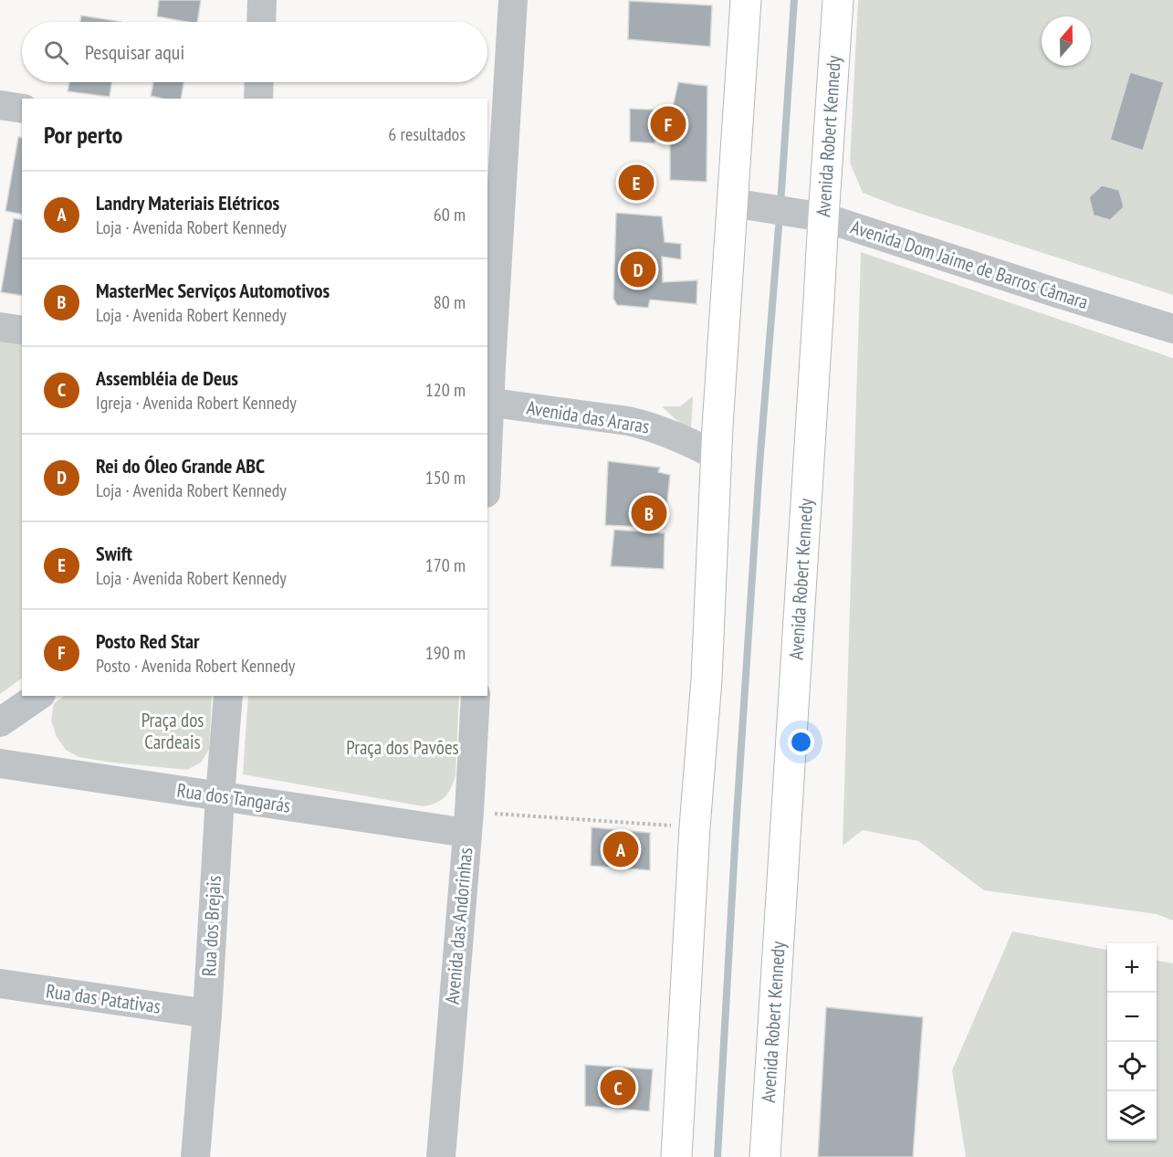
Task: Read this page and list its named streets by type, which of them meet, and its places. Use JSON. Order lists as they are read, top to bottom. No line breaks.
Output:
{"streets":{"main road":["Avenida Robert Kennedy"],"street":["Avenida Dom Jaime de Barros Câmara","Avenida das Araras","Rua dos Tangarás","Rua dos Brejais","Avenida das Andorinhas","Rua das Patativas"]},"crossings":[["Avenida Robert Kennedy","Avenida Dom Jaime de Barros Câmara"],["Rua dos Tangarás","Rua dos Brejais"],["Rua dos Tangarás","Avenida das Andorinhas"],["Rua dos Brejais","Rua das Patativas"]],"parks":["Praça dos Cardeais","Praça dos Pavões"],"north":"top","page":{"search":"Pesquisar aqui","heading":["Por perto","6 resultados"],"pins":["F","E","D","B","A","C"],"list":[{"mark":"A","name":"Landry Materiais Elétricos","note":"Loja · Avenida Robert Kennedy","value":"60 m"},{"mark":"B","name":"MasterMec Serviços Automotivos","note":"Loja · Avenida Robert Kennedy","value":"80 m"},{"mark":"C","name":"Assembléia de Deus","note":"Igreja · Avenida Robert Kennedy","value":"120 m"},{"mark":"D","name":"Rei do Óleo Grande ABC","note":"Loja · Avenida Robert Kennedy","value":"150 m"},{"mark":"E","name":"Swift","note":"Loja · Avenida Robert Kennedy","value":"170 m"},{"mark":"F","name":"Posto Red Star","note":"Posto · Avenida Robert Kennedy","value":"190 m"}],"map_buttons":["+","−"]}}
